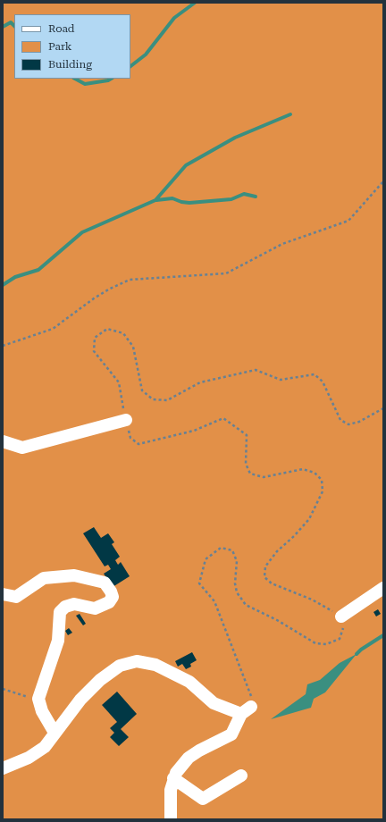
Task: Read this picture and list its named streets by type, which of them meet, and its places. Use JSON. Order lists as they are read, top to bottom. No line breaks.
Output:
{"legend":["Road","Park","Building"]}
